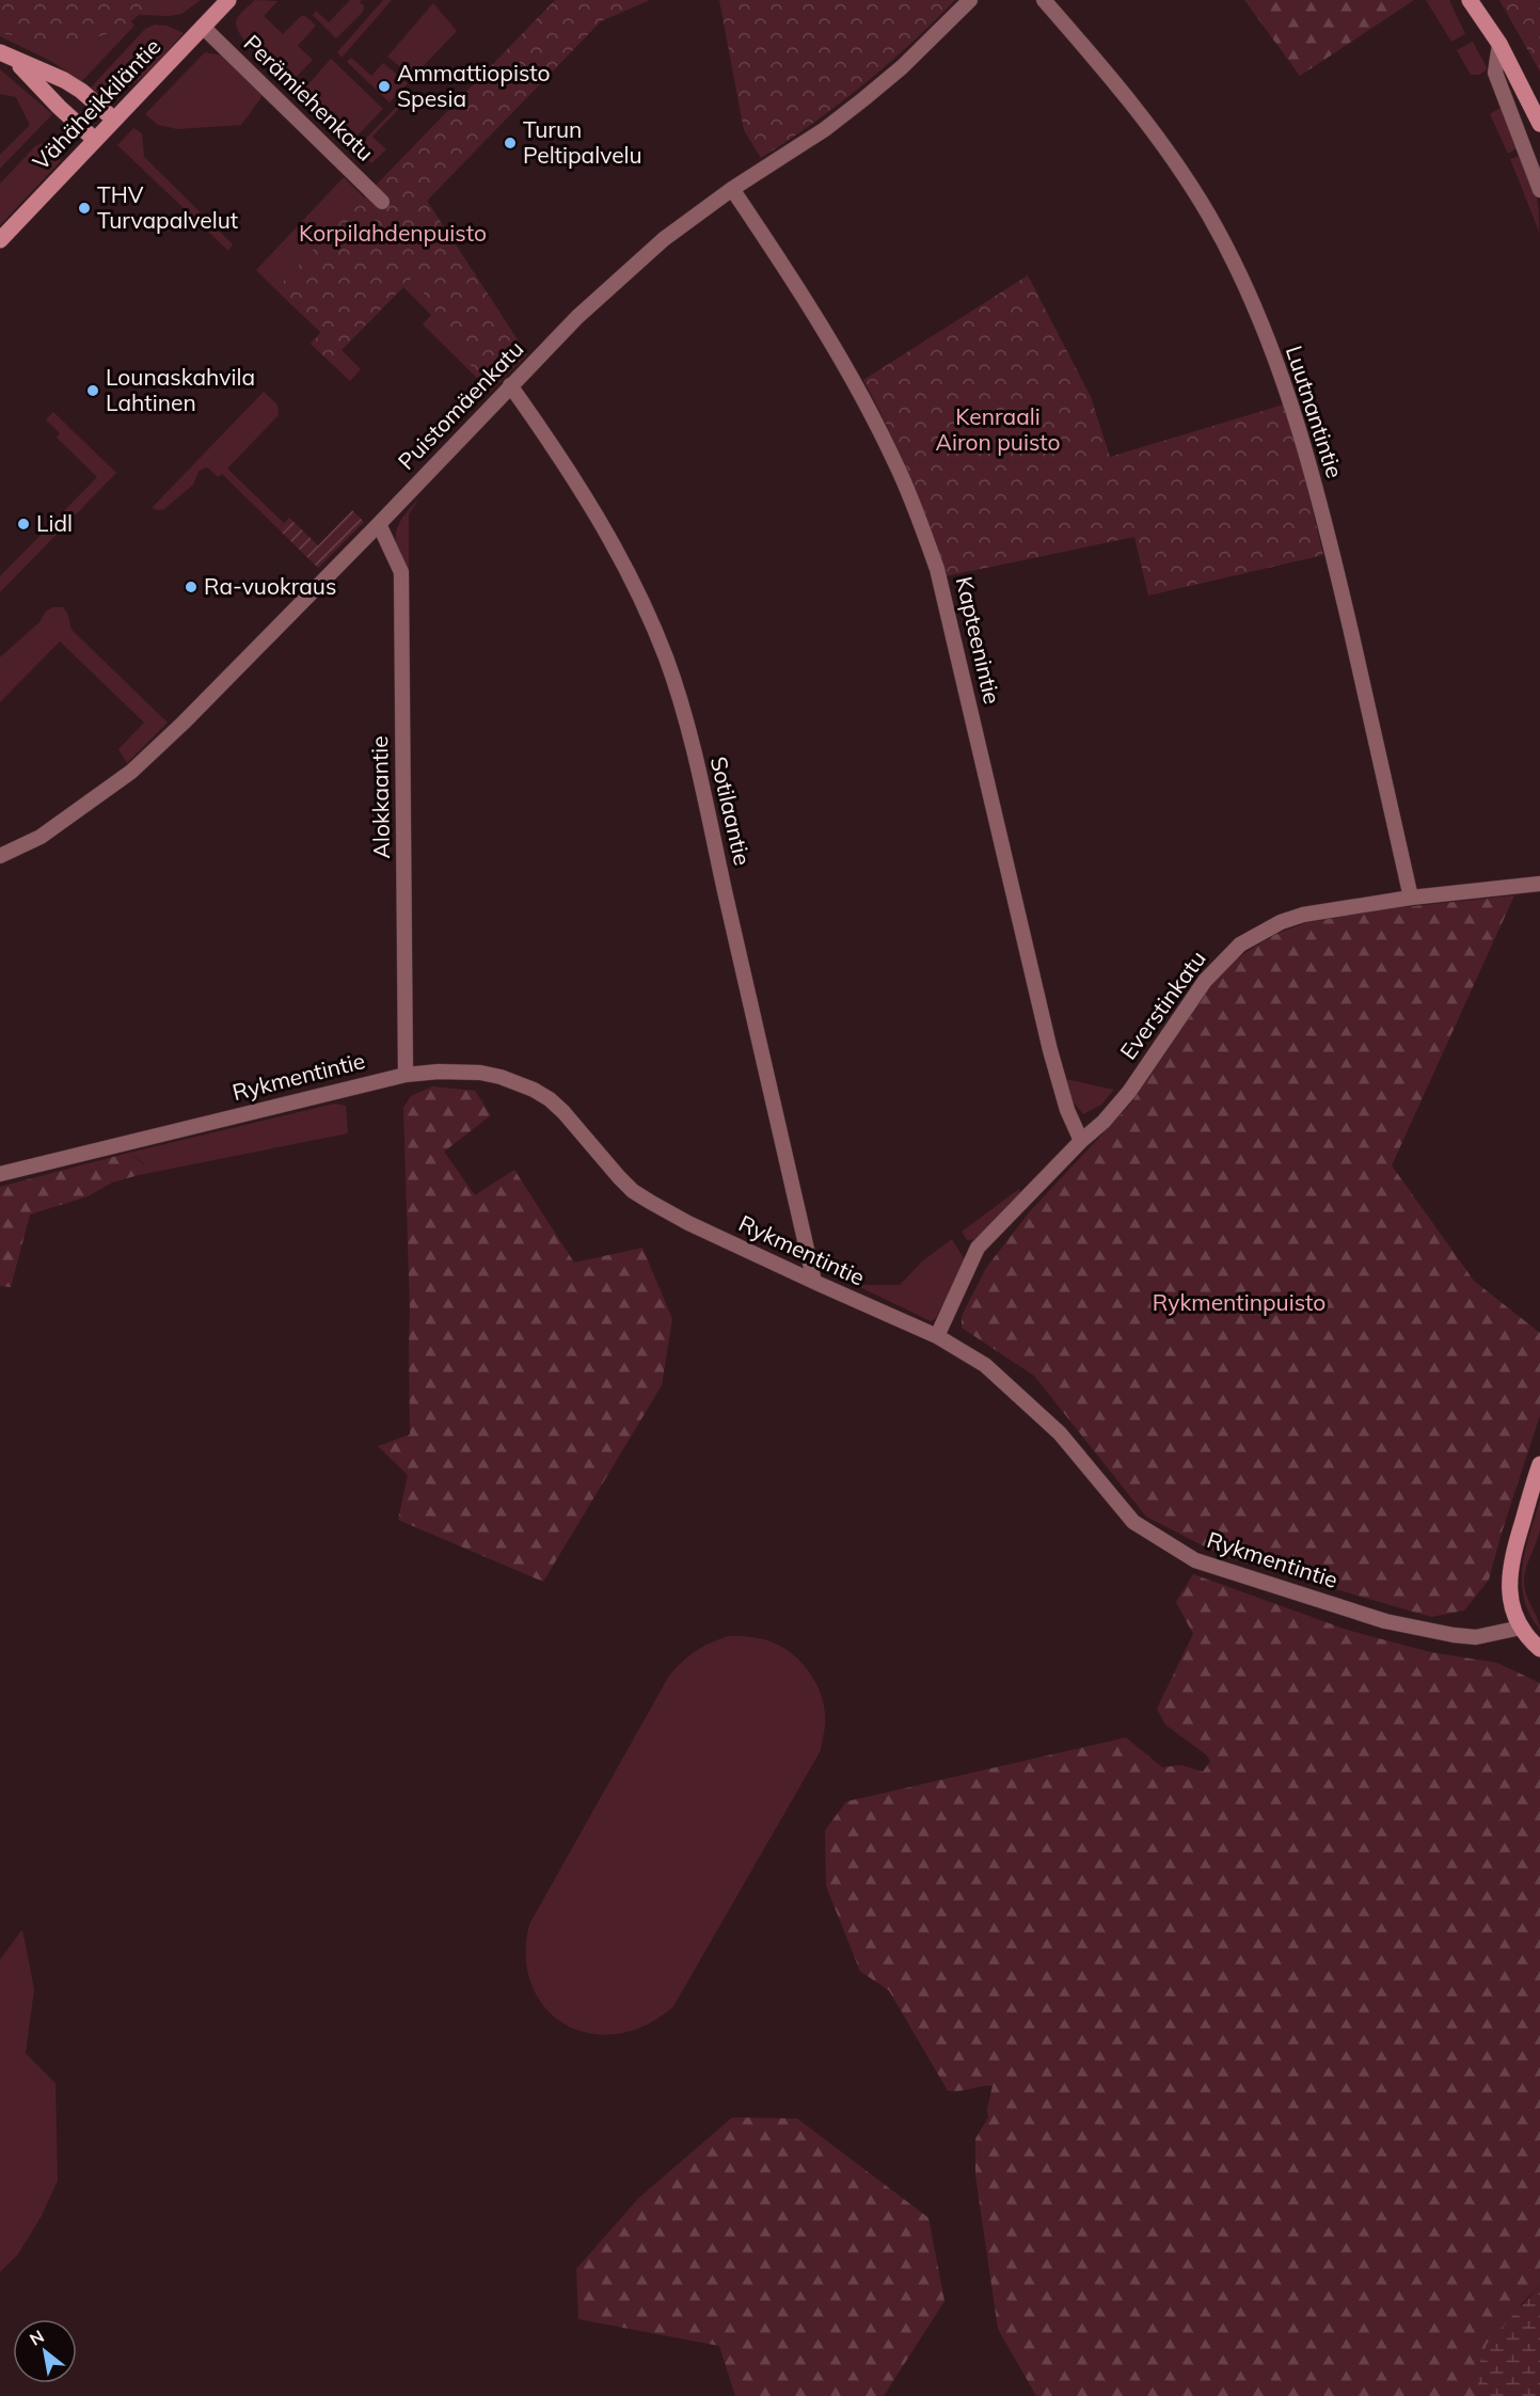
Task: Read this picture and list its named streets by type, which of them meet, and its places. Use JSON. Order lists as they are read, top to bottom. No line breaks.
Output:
{"streets":{"street":["Perämiehenkatu","Vähäheikkiläntie","Puistomäenkatu","Luutnantintie","Kapteenintie","Alokkaantie","Sotilaantie","Everstinkatu","Rykmentintie"]},"crossings":[["Perämiehenkatu","Vähäheikkiläntie"],["Puistomäenkatu","Kapteenintie"],["Puistomäenkatu","Alokkaantie"],["Puistomäenkatu","Sotilaantie"],["Luutnantintie","Everstinkatu"],["Kapteenintie","Everstinkatu"],["Alokkaantie","Rykmentintie"],["Sotilaantie","Rykmentintie"],["Everstinkatu","Rykmentintie"]],"parks":["Korpilahdenpuisto","Kenraali Airon puisto","Rykmentinpuisto"],"places":["Ammattiopisto Spesia","Turun Peltipalvelu","THV Turvapalvelut","Lounaskahvila Lahtinen","Lidl","Ra-vuokraus"],"north":"top left"}
